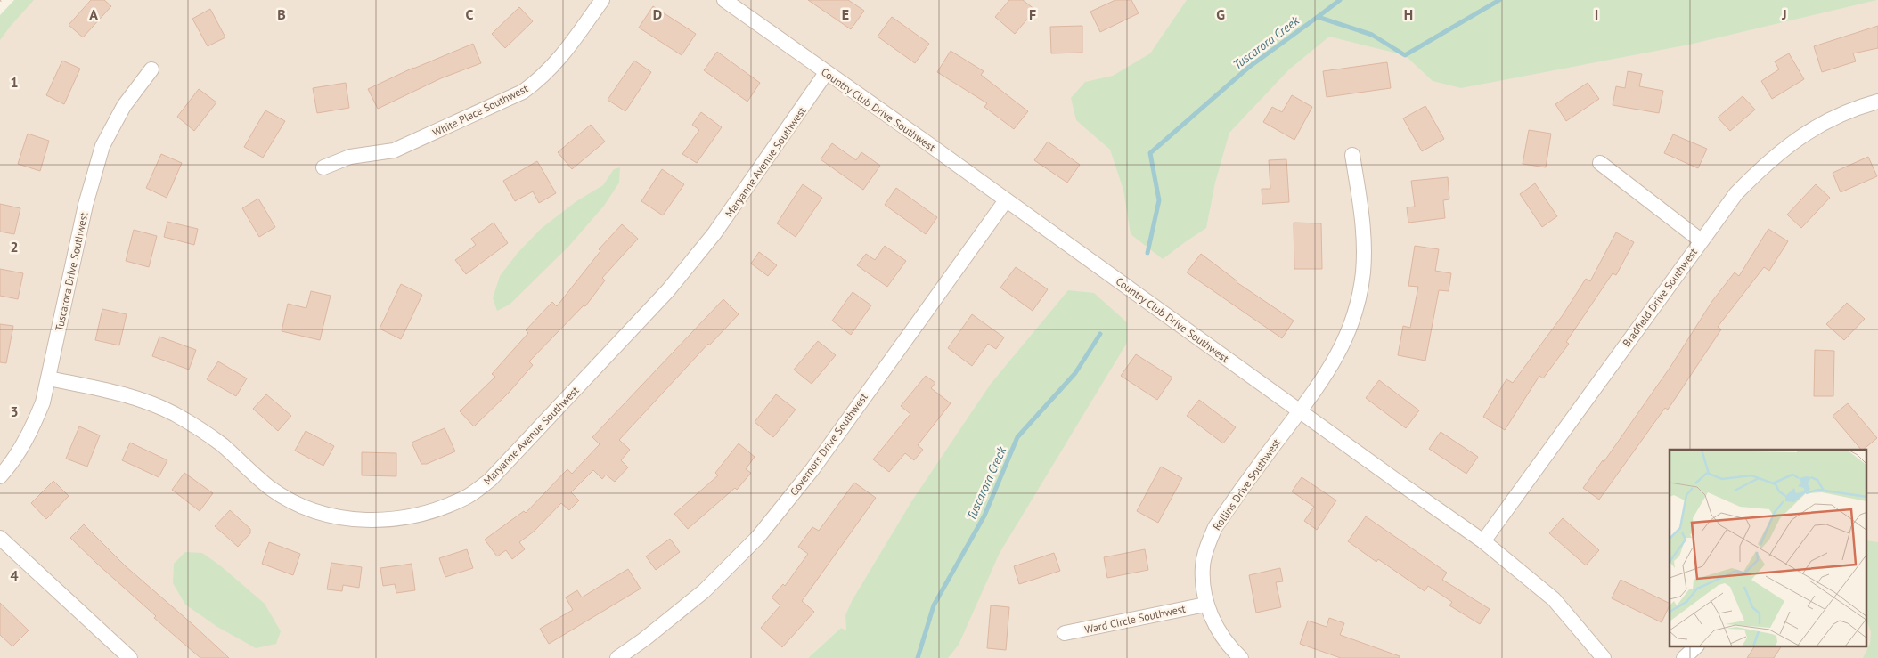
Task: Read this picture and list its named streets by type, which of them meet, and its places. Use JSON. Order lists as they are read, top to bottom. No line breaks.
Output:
{"streets":{"street":["Country Club Drive Southwest","White Place Southwest","Maryanne Avenue Southwest","Tuscarora Drive Southwest","Bradfield Drive Southwest","Governors Drive Southwest","Rollins Drive Southwest","Ward Circle Southwest"]},"crossings":[["Country Club Drive Southwest","Maryanne Avenue Southwest"],["Country Club Drive Southwest","Bradfield Drive Southwest"],["Country Club Drive Southwest","Governors Drive Southwest"],["Country Club Drive Southwest","Rollins Drive Southwest"],["Maryanne Avenue Southwest","Tuscarora Drive Southwest"],["Rollins Drive Southwest","Ward Circle Southwest"]],"water":["Tuscarora Creek"],"grid":{"columns":["A","B","C","D","E","F","G","H","I","J"],"rows":["1","2","3","4"]}}
